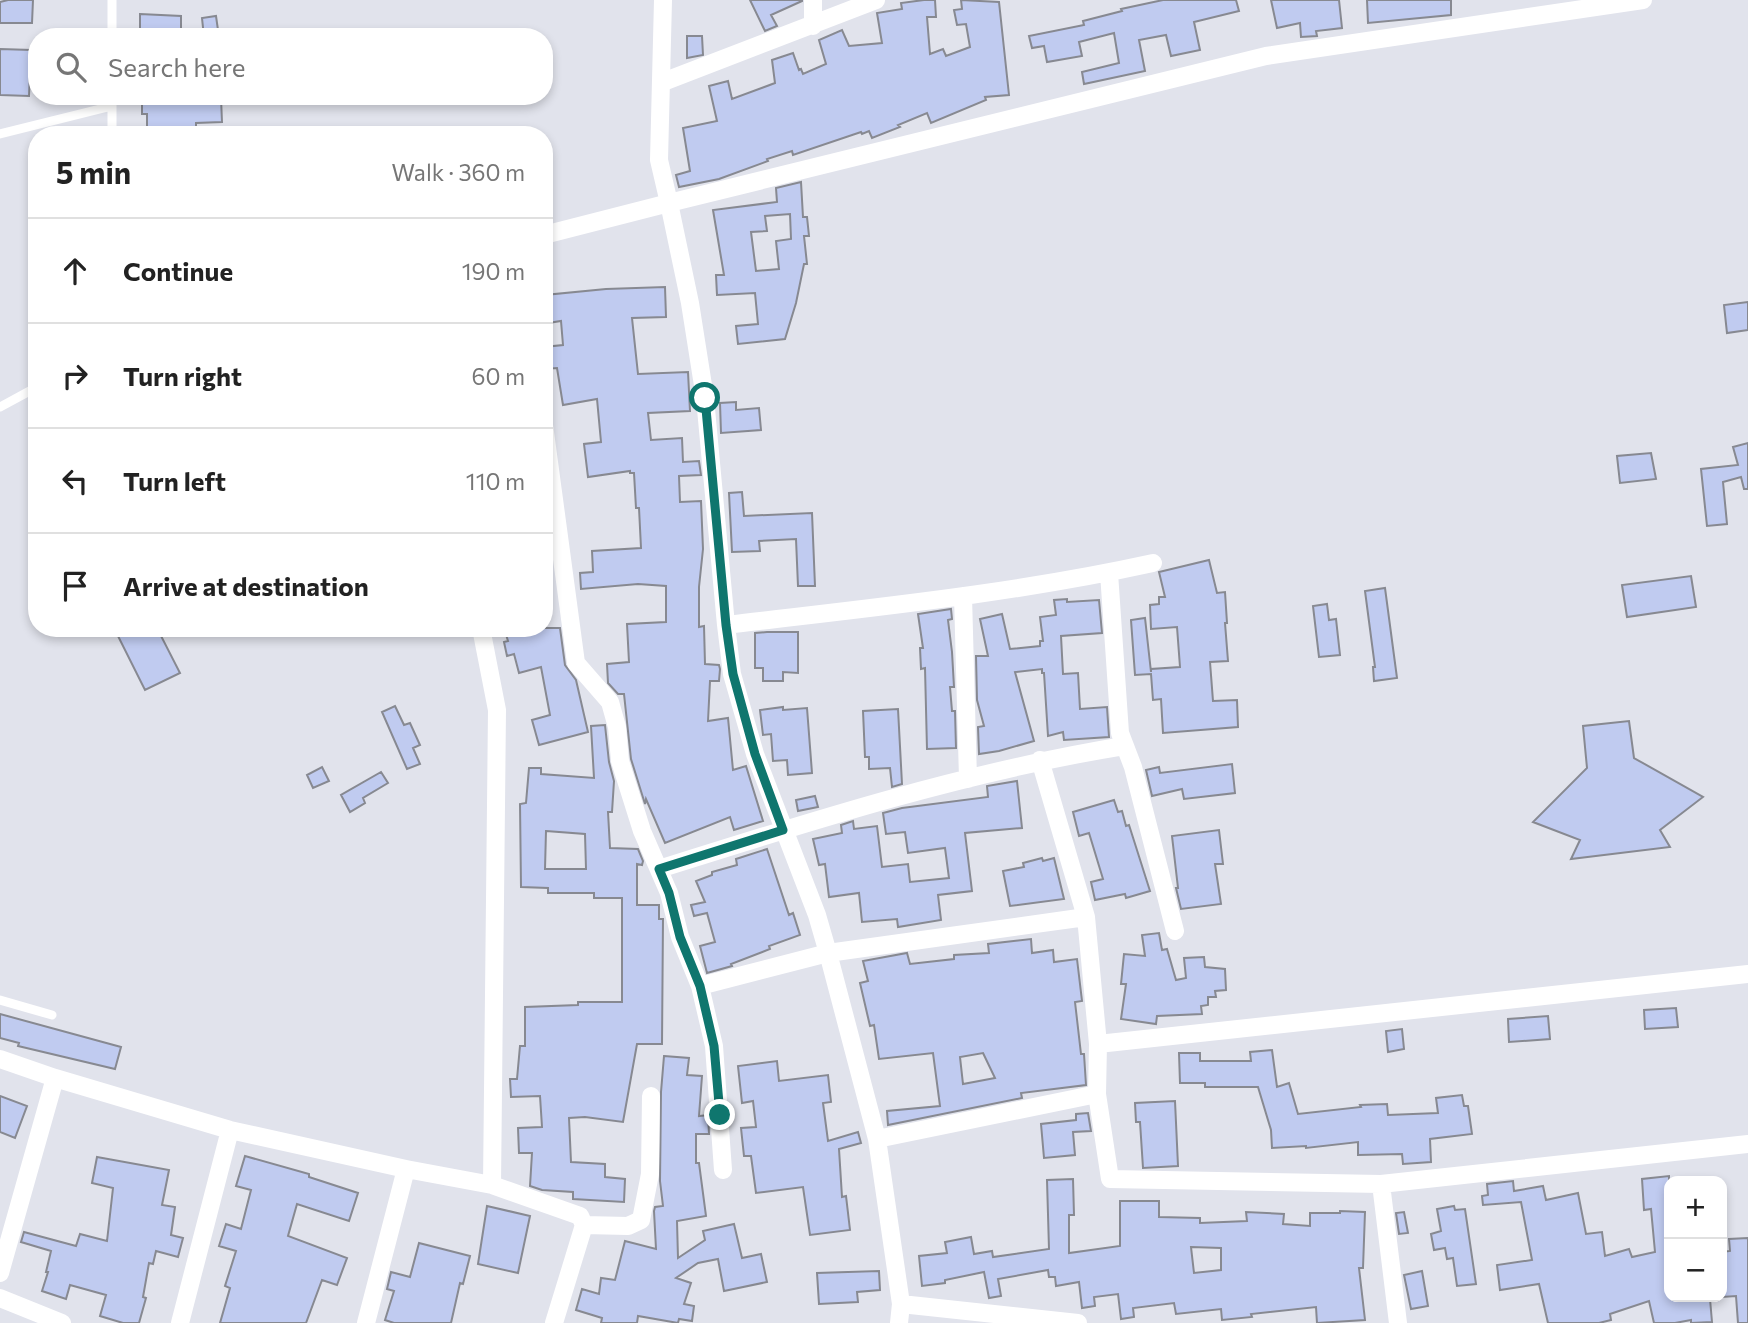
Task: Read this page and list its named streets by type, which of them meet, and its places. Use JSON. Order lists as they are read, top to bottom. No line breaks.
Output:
{"page":{"search":"Search here","heading":["5 min","Walk · 360 m"],"list":[["Continue","190 m"],["Turn right","60 m"],["Turn left","110 m"],"Arrive at destination"],"map_buttons":["+","−"]}}
